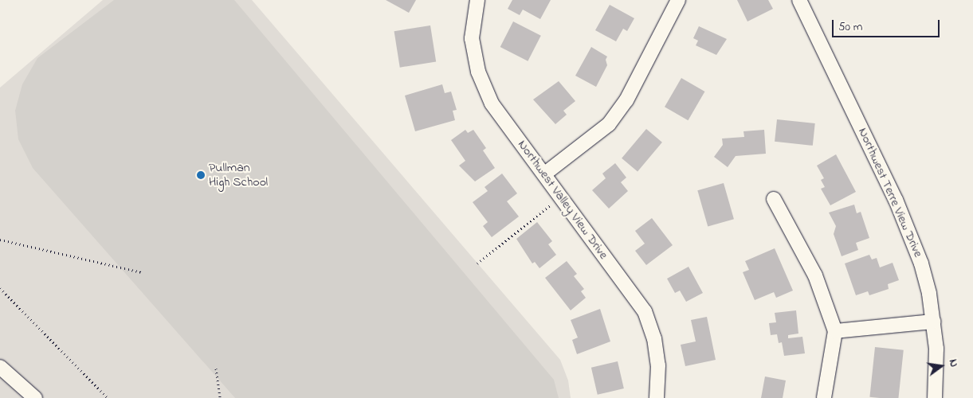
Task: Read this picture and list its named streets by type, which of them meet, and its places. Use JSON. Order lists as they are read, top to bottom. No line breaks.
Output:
{"streets":{"street":["Northwest Terre View Drive","Northwest Valley View Drive"]},"places":["Pullman High School"],"scale_bar":"50 m","north":"right"}
